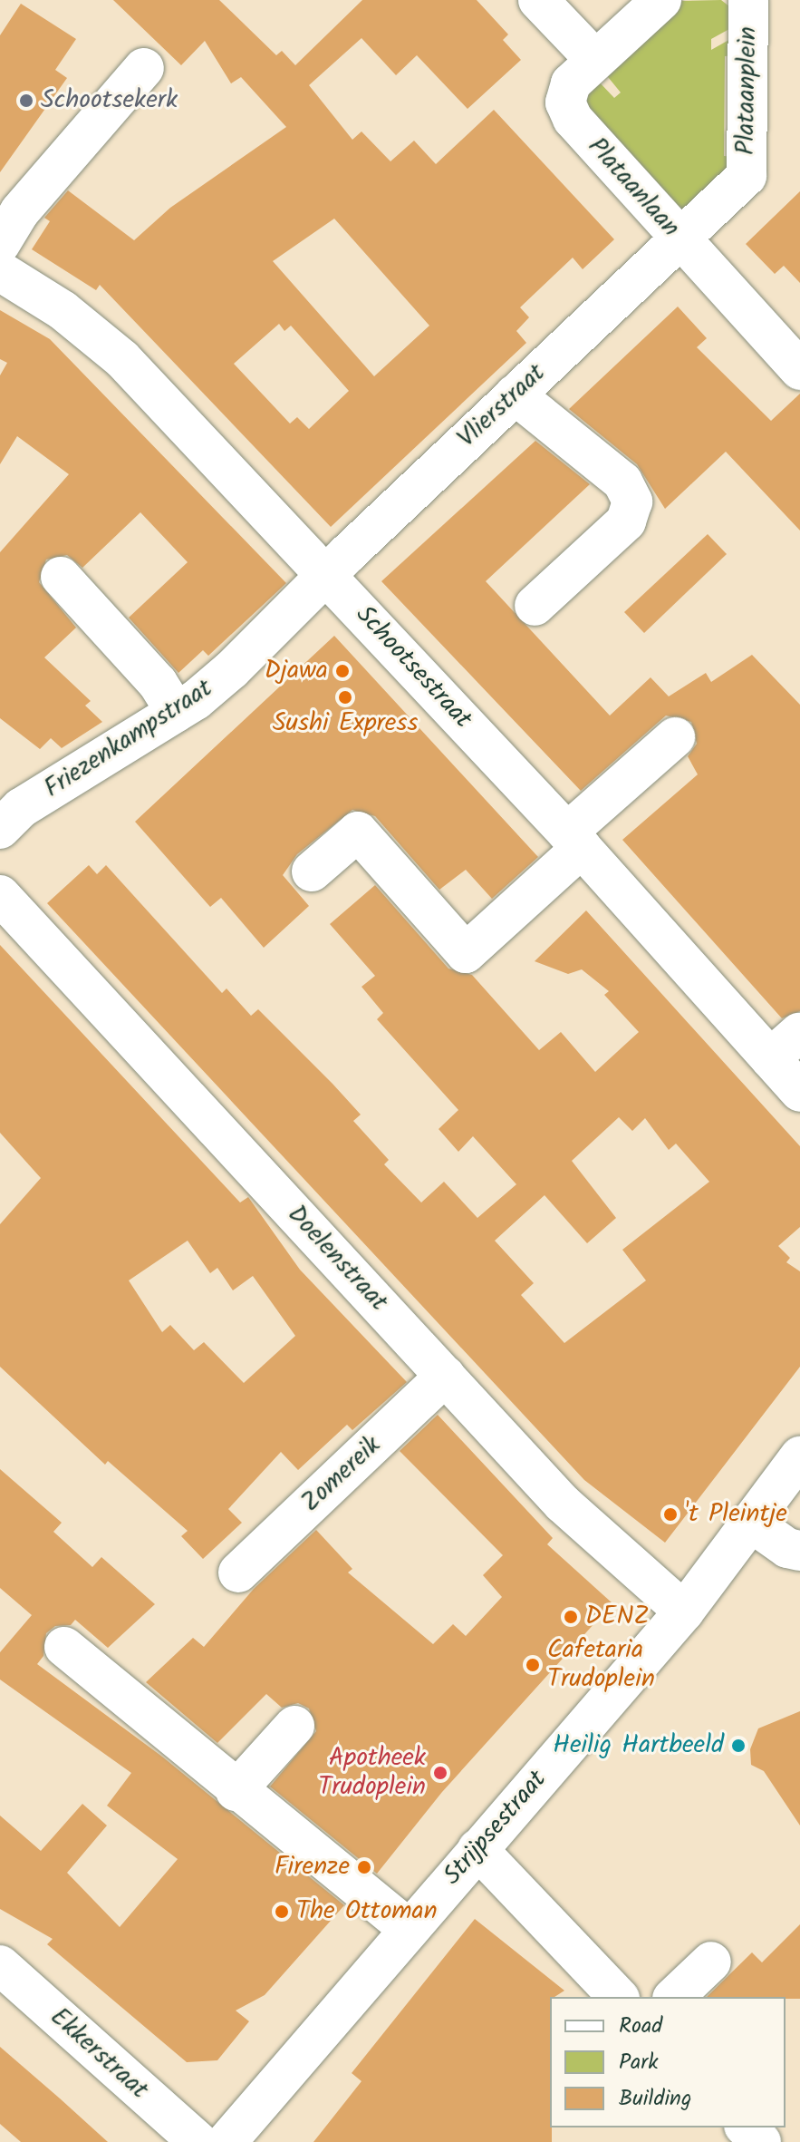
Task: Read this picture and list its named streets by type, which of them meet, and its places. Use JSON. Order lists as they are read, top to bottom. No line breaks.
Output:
{"streets":{"street":["Plataanplein","Plataanlaan","Vlierstraat","Schootsestraat","Friezenkampstraat","Doelenstraat","Zomereik","Strijpsestraat","Ekkerstraat"]},"crossings":[["Plataanplein","Plataanlaan"],["Plataanplein","Vlierstraat"],["Plataanlaan","Vlierstraat"],["Vlierstraat","Schootsestraat"],["Vlierstraat","Friezenkampstraat"],["Schootsestraat","Friezenkampstraat"],["Doelenstraat","Zomereik"],["Doelenstraat","Strijpsestraat"]],"places":["Schootsekerk","Djawa","Sushi Express","'t Pleintje","DENZ","Cafetaria Trudoplein","Heilig Hartbeeld","Apotheek Trudoplein","Firenze","The Ottoman"],"legend":["Road","Park","Building"]}
